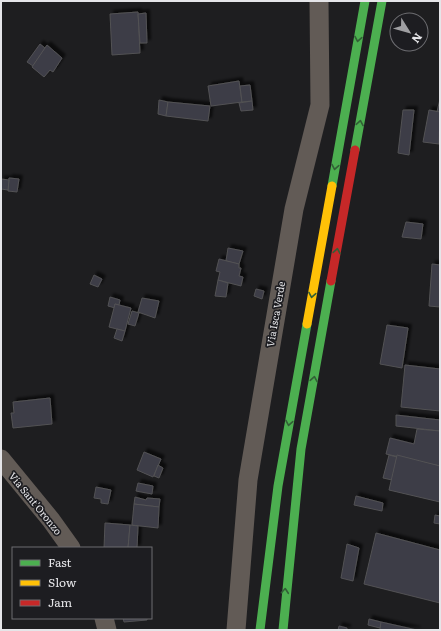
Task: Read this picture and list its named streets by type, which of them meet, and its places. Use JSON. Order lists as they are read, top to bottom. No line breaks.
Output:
{"streets":{"street":["Via Isca Verde","Via Sant'Oronzo"]},"legend":["Fast","Slow","Jam"],"north":"bottom right"}
